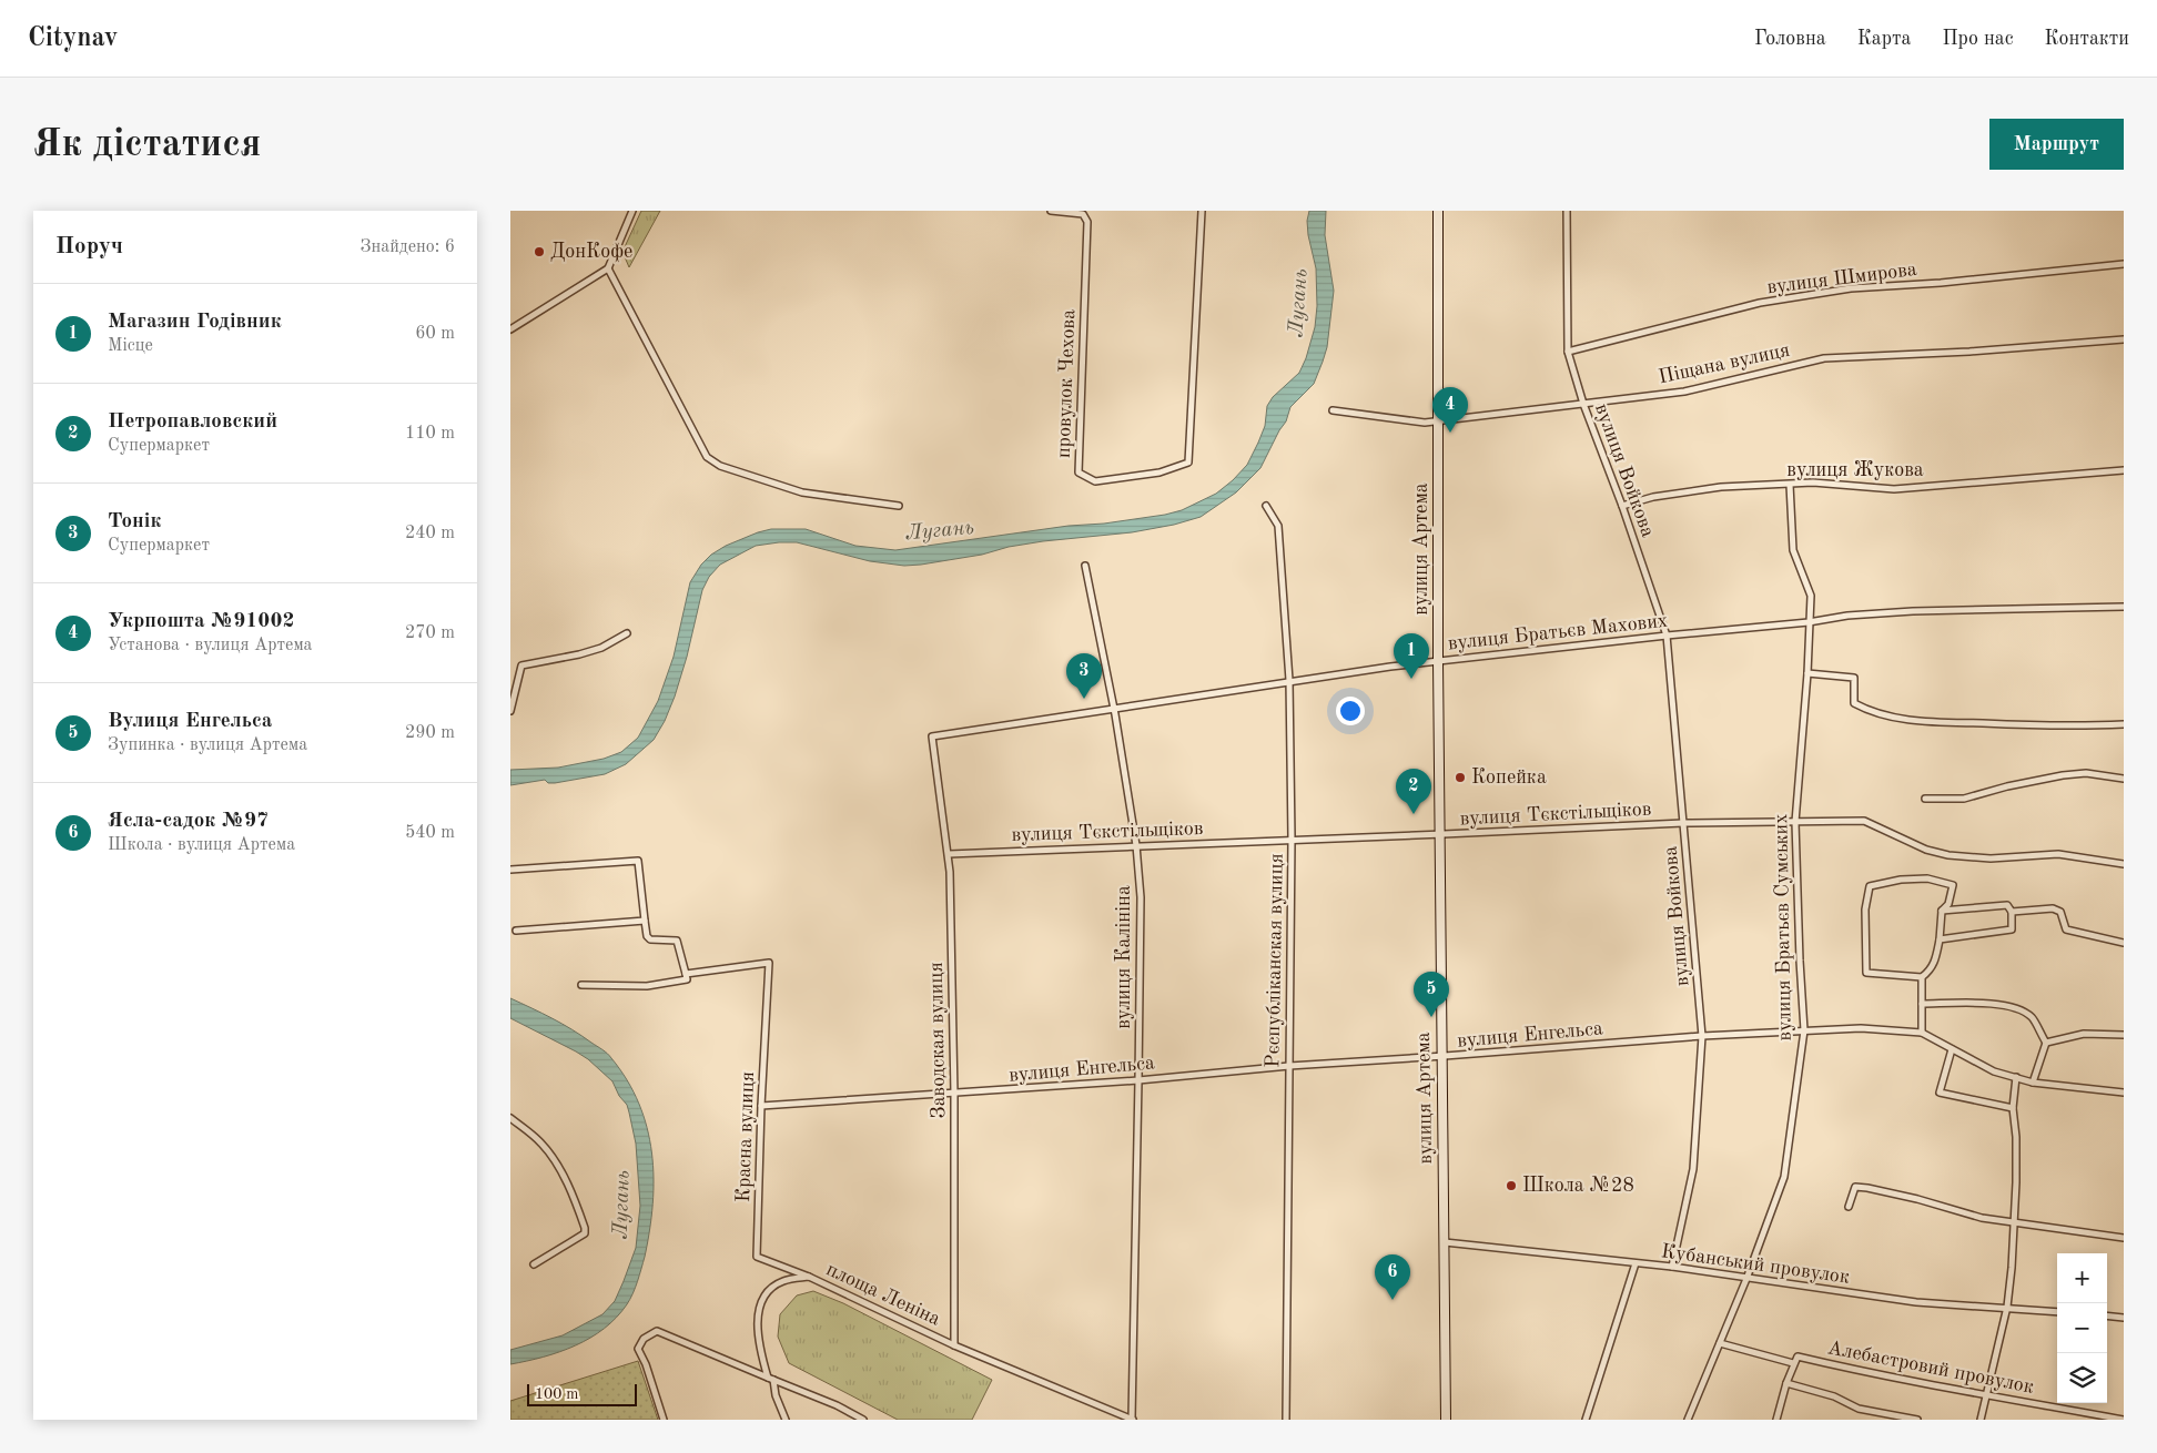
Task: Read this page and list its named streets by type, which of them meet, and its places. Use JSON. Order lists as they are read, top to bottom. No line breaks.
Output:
{"streets":{"street":["вулиця Шмирова","Піщана вулиця","провулок Чехова","вулиця Войкова","вулиця Жукова","вулиця Артема","вулиця Братьєв Махових","вулиця Тєкстільщіков","вулиця Братьєв Сумських","вулиця Калініна","Рєспубліканская вулиця","вулиця Енгельса","Заводская вулиця","Красна вулиця","Кубанський провулок","площа Леніна","Алебастровий провулок"]},"crossings":[["вулиця Шмирова","вулиця Войкова"],["Піщана вулиця","вулиця Войкова"],["Піщана вулиця","вулиця Артема"],["вулиця Войкова","вулиця Жукова"],["вулиця Войкова","вулиця Братьєв Махових"],["вулиця Войкова","вулиця Тєкстільщіков"],["вулиця Войкова","вулиця Енгельса"],["вулиця Войкова","Кубанський провулок"],["вулиця Жукова","вулиця Братьєв Сумських"],["вулиця Артема","вулиця Братьєв Махових"],["вулиця Артема","вулиця Тєкстільщіков"],["вулиця Артема","вулиця Енгельса"],["вулиця Артема","Кубанський провулок"],["вулиця Братьєв Махових","вулиця Братьєв Сумських"],["вулиця Братьєв Махових","вулиця Калініна"],["вулиця Братьєв Махових","Рєспубліканская вулиця"],["вулиця Братьєв Махових","Заводская вулиця"],["вулиця Тєкстільщіков","вулиця Братьєв Сумських"],["вулиця Тєкстільщіков","вулиця Калініна"],["вулиця Тєкстільщіков","Рєспубліканская вулиця"],["вулиця Тєкстільщіков","Заводская вулиця"],["вулиця Братьєв Сумських","вулиця Енгельса"],["вулиця Братьєв Сумських","Кубанський провулок"],["вулиця Калініна","вулиця Енгельса"],["вулиця Калініна","площа Леніна"],["Рєспубліканская вулиця","вулиця Енгельса"],["вулиця Енгельса","Заводская вулиця"],["вулиця Енгельса","Красна вулиця"],["Заводская вулиця","площа Леніна"],["Красна вулиця","площа Леніна"]],"water":["Лугань"],"places":["ДонКофе","Копейка","Школа №28"],"scale_bar":"100 m","page":{"header":"Citynav","nav":["Головна","Карта","Про нас","Контакти"],"buttons":"Маршрут","title":"Як дістатися","heading":["Поруч","Знайдено: 6"],"list":[{"mark":"1","name":"Магазин Годівник","note":"Місце","value":"60 m"},{"mark":"2","name":"Петропавловский","note":"Супермаркет","value":"110 m"},{"mark":"3","name":"Тонік","note":"Супермаркет","value":"240 m"},{"mark":"4","name":"Укрпошта №91002","note":"Установа · вулиця Артема","value":"270 m"},{"mark":"5","name":"Вулиця Енгельса","note":"Зупинка · вулиця Артема","value":"290 m"},{"mark":"6","name":"Ясла-садок №97","note":"Школа · вулиця Артема","value":"540 m"}],"pins":["4","1","3","2","5","6"],"map_buttons":["+","−"],"scale":"100 m"}}
